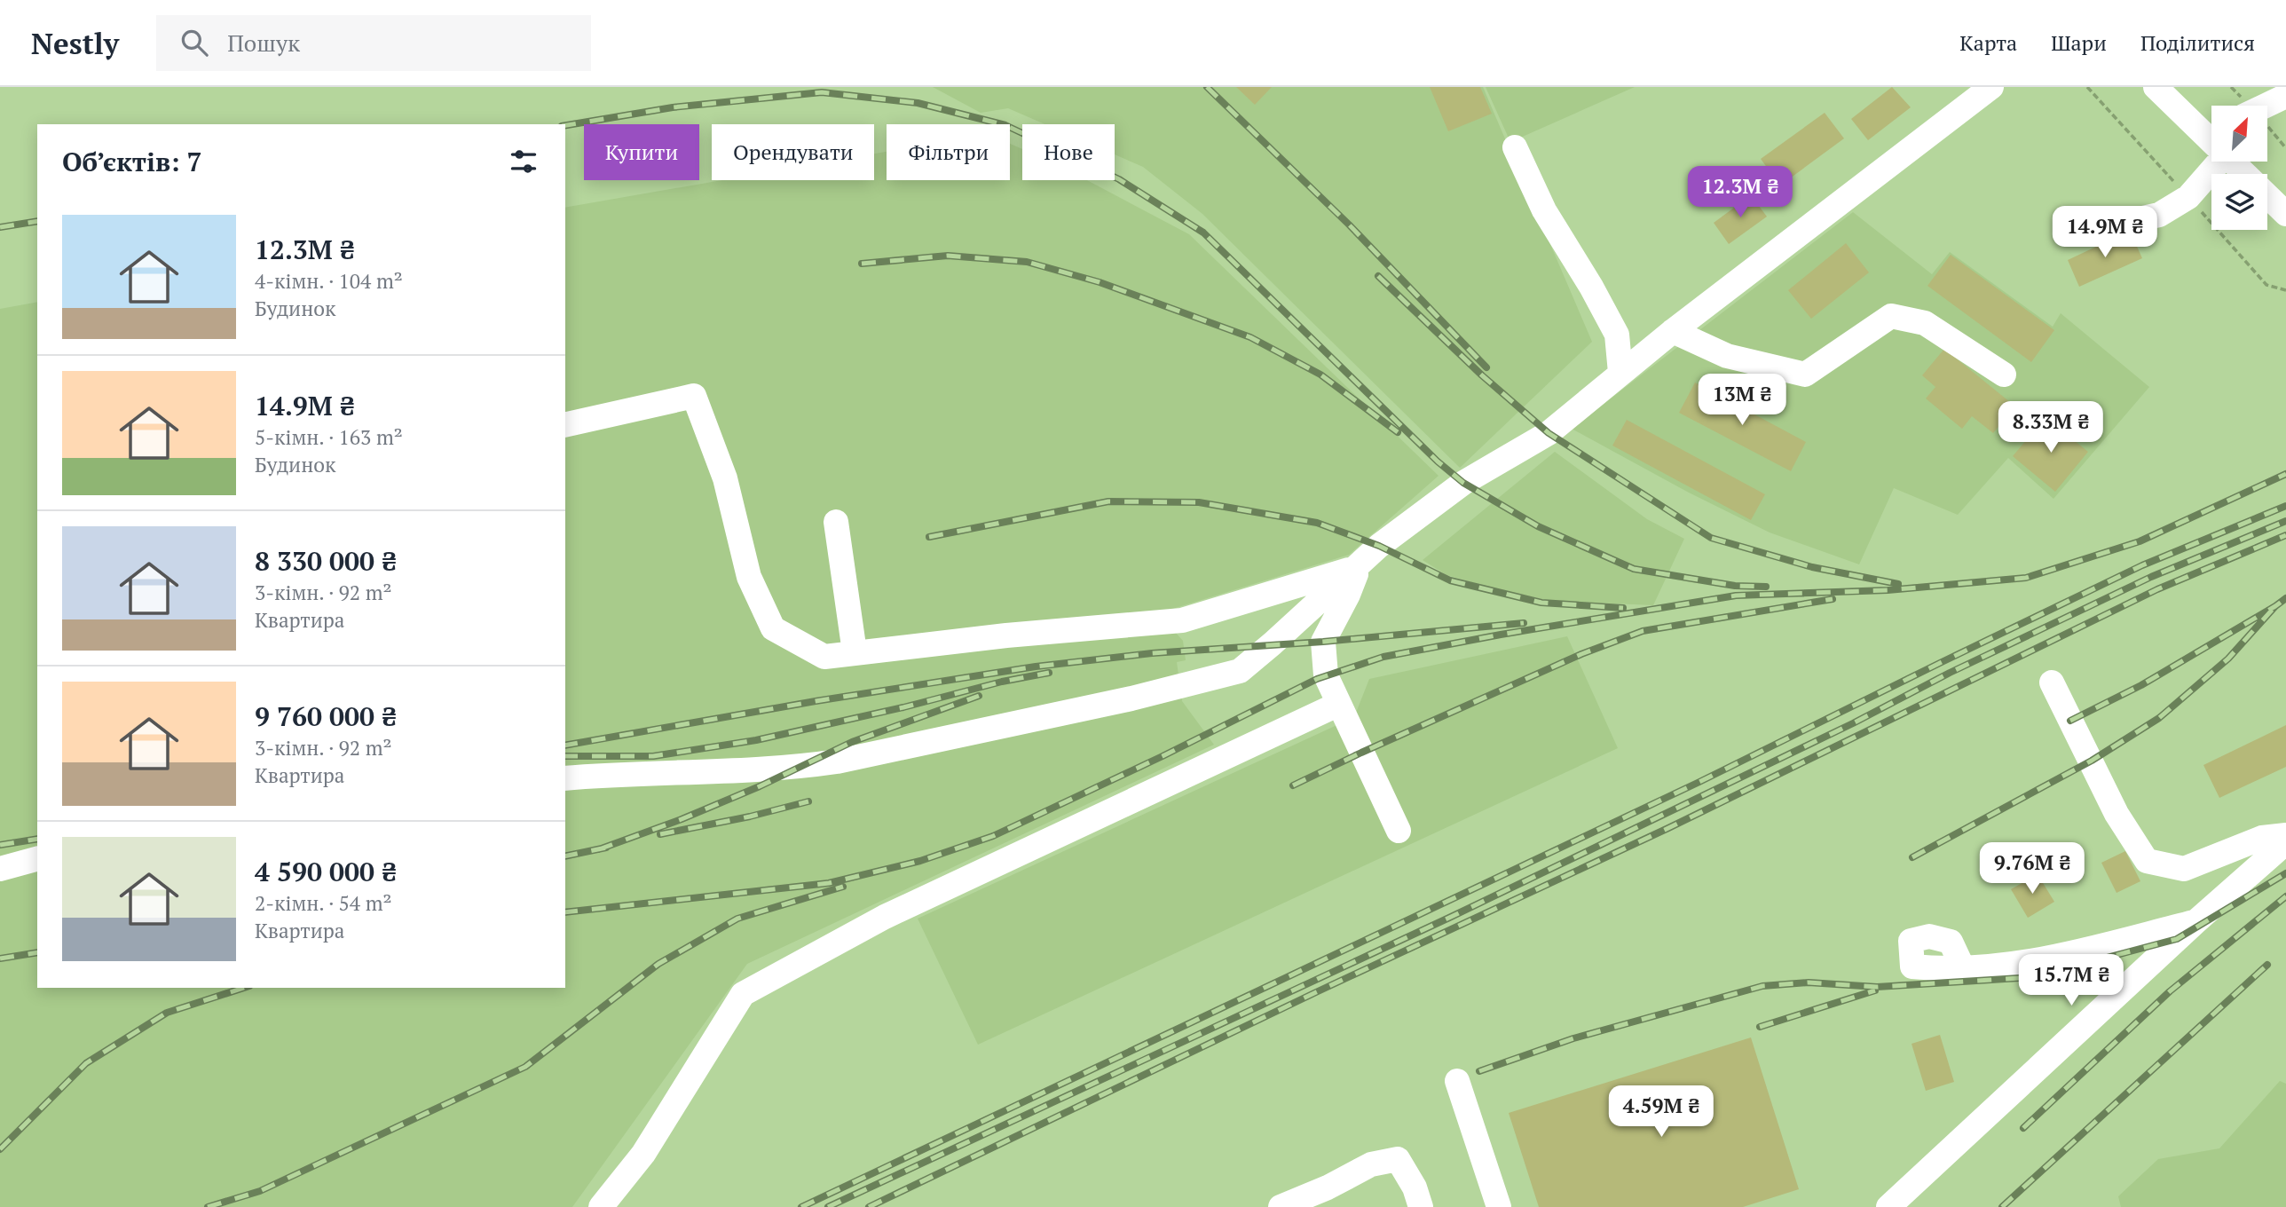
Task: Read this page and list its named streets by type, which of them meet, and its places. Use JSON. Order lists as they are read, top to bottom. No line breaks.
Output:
{"north":"top right","page":{"header":"Nestly","search":"Пошук","nav":["Карта","Шари","Поділитися"],"chip":["Купити","Орендувати","Фільтри","Нове"],"heading":"Об’єктів: 7","price":["12.3M ₴","14.9M ₴","13M ₴","8.33M ₴","9.76M ₴","15.7M ₴","4.59M ₴"],"list":[{"name":"12.3M ₴","note":"4-кімн. · 104 m² · Будинок"},{"name":"14.9M ₴","note":"5-кімн. · 163 m² · Будинок"},{"name":"8 330 000 ₴","note":"3-кімн. · 92 m² · Квартира"},{"name":"9 760 000 ₴","note":"3-кімн. · 92 m² · Квартира"},{"name":"4 590 000 ₴","note":"2-кімн. · 54 m² · Квартира"}]}}
